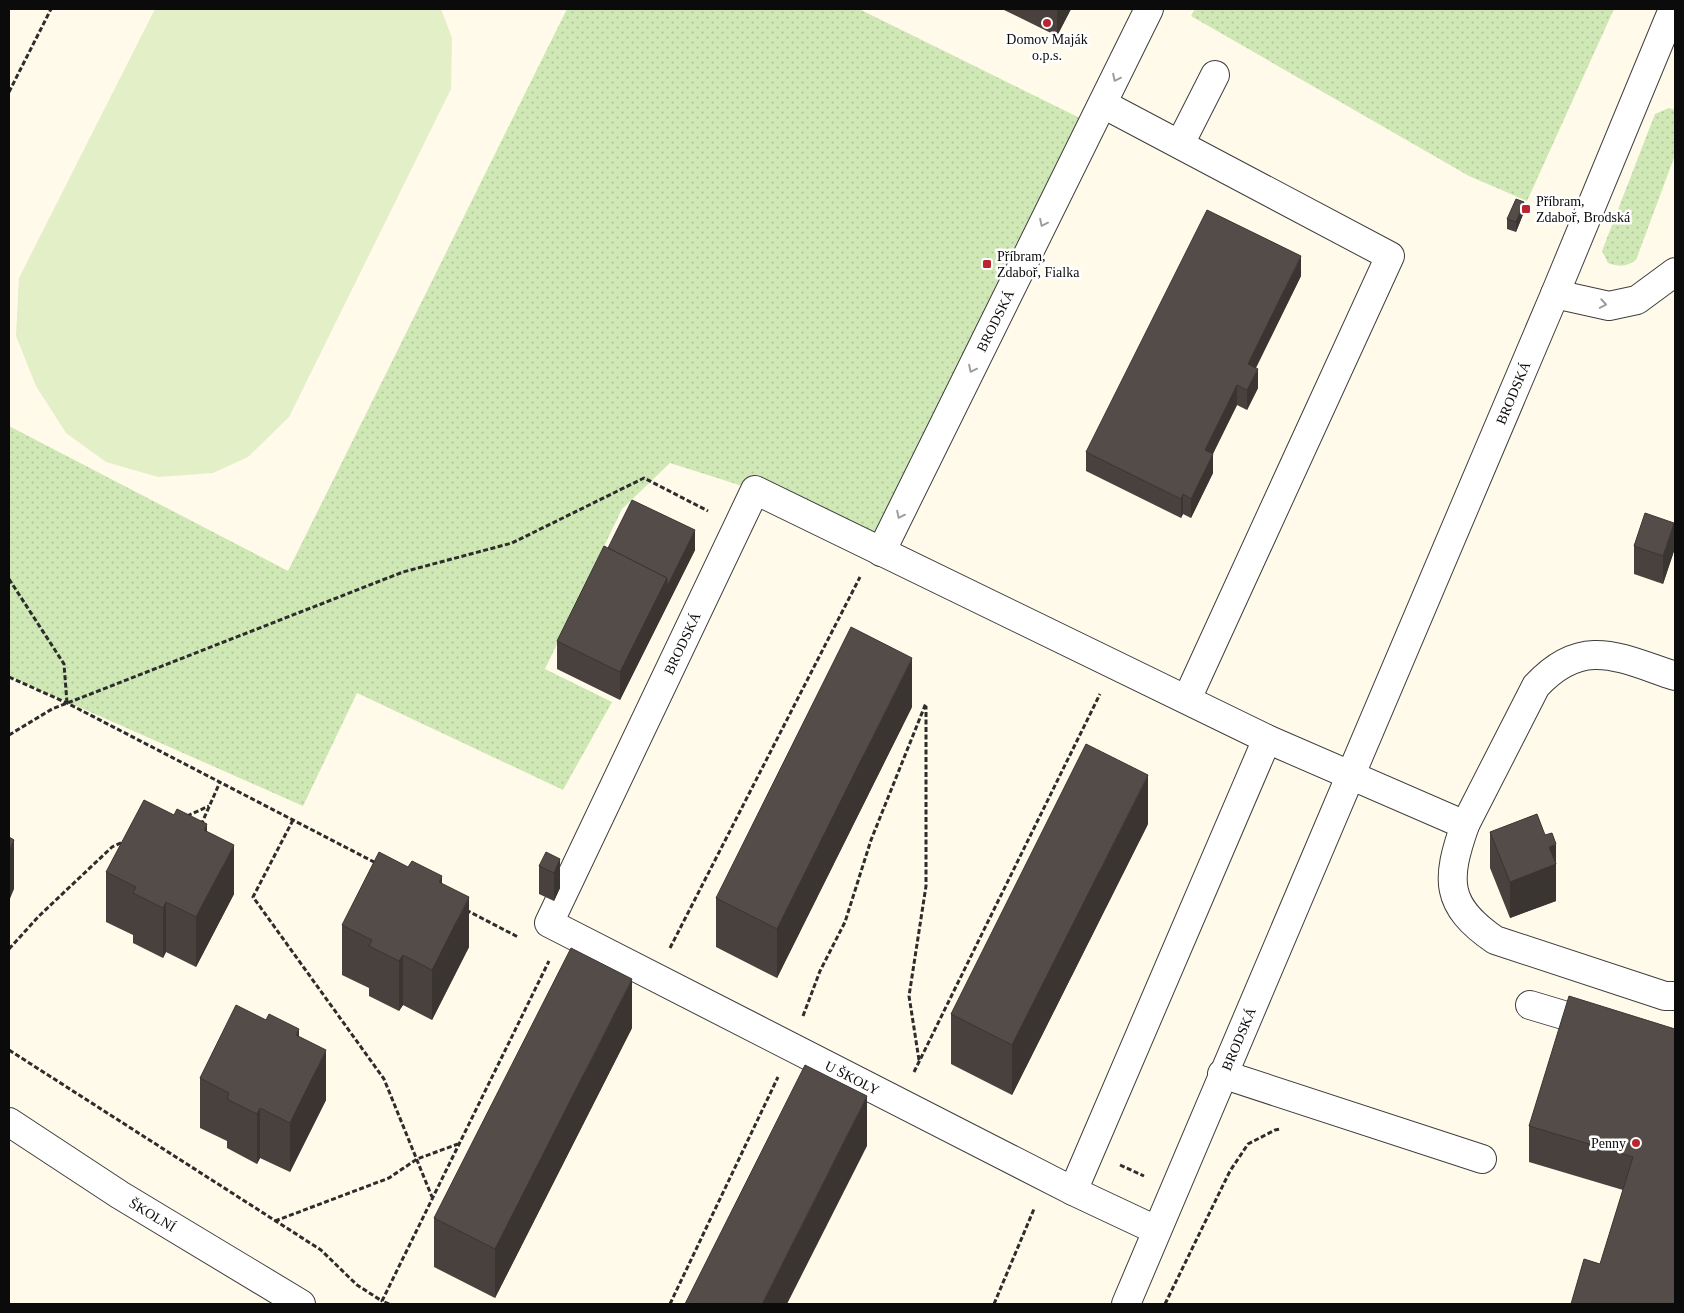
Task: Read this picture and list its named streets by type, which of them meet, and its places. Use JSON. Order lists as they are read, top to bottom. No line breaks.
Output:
{"streets":{"street":["BRODSKÁ","U ŠKOLY","ŠKOLNÍ"]},"crossings":[["BRODSKÁ","U ŠKOLY"]],"places":{"other":["Domov Maják o.p.s.","Penny"],"transit":["Příbram, Zdaboř, Brodská","Příbram, Zdaboř, Fialka"]}}
